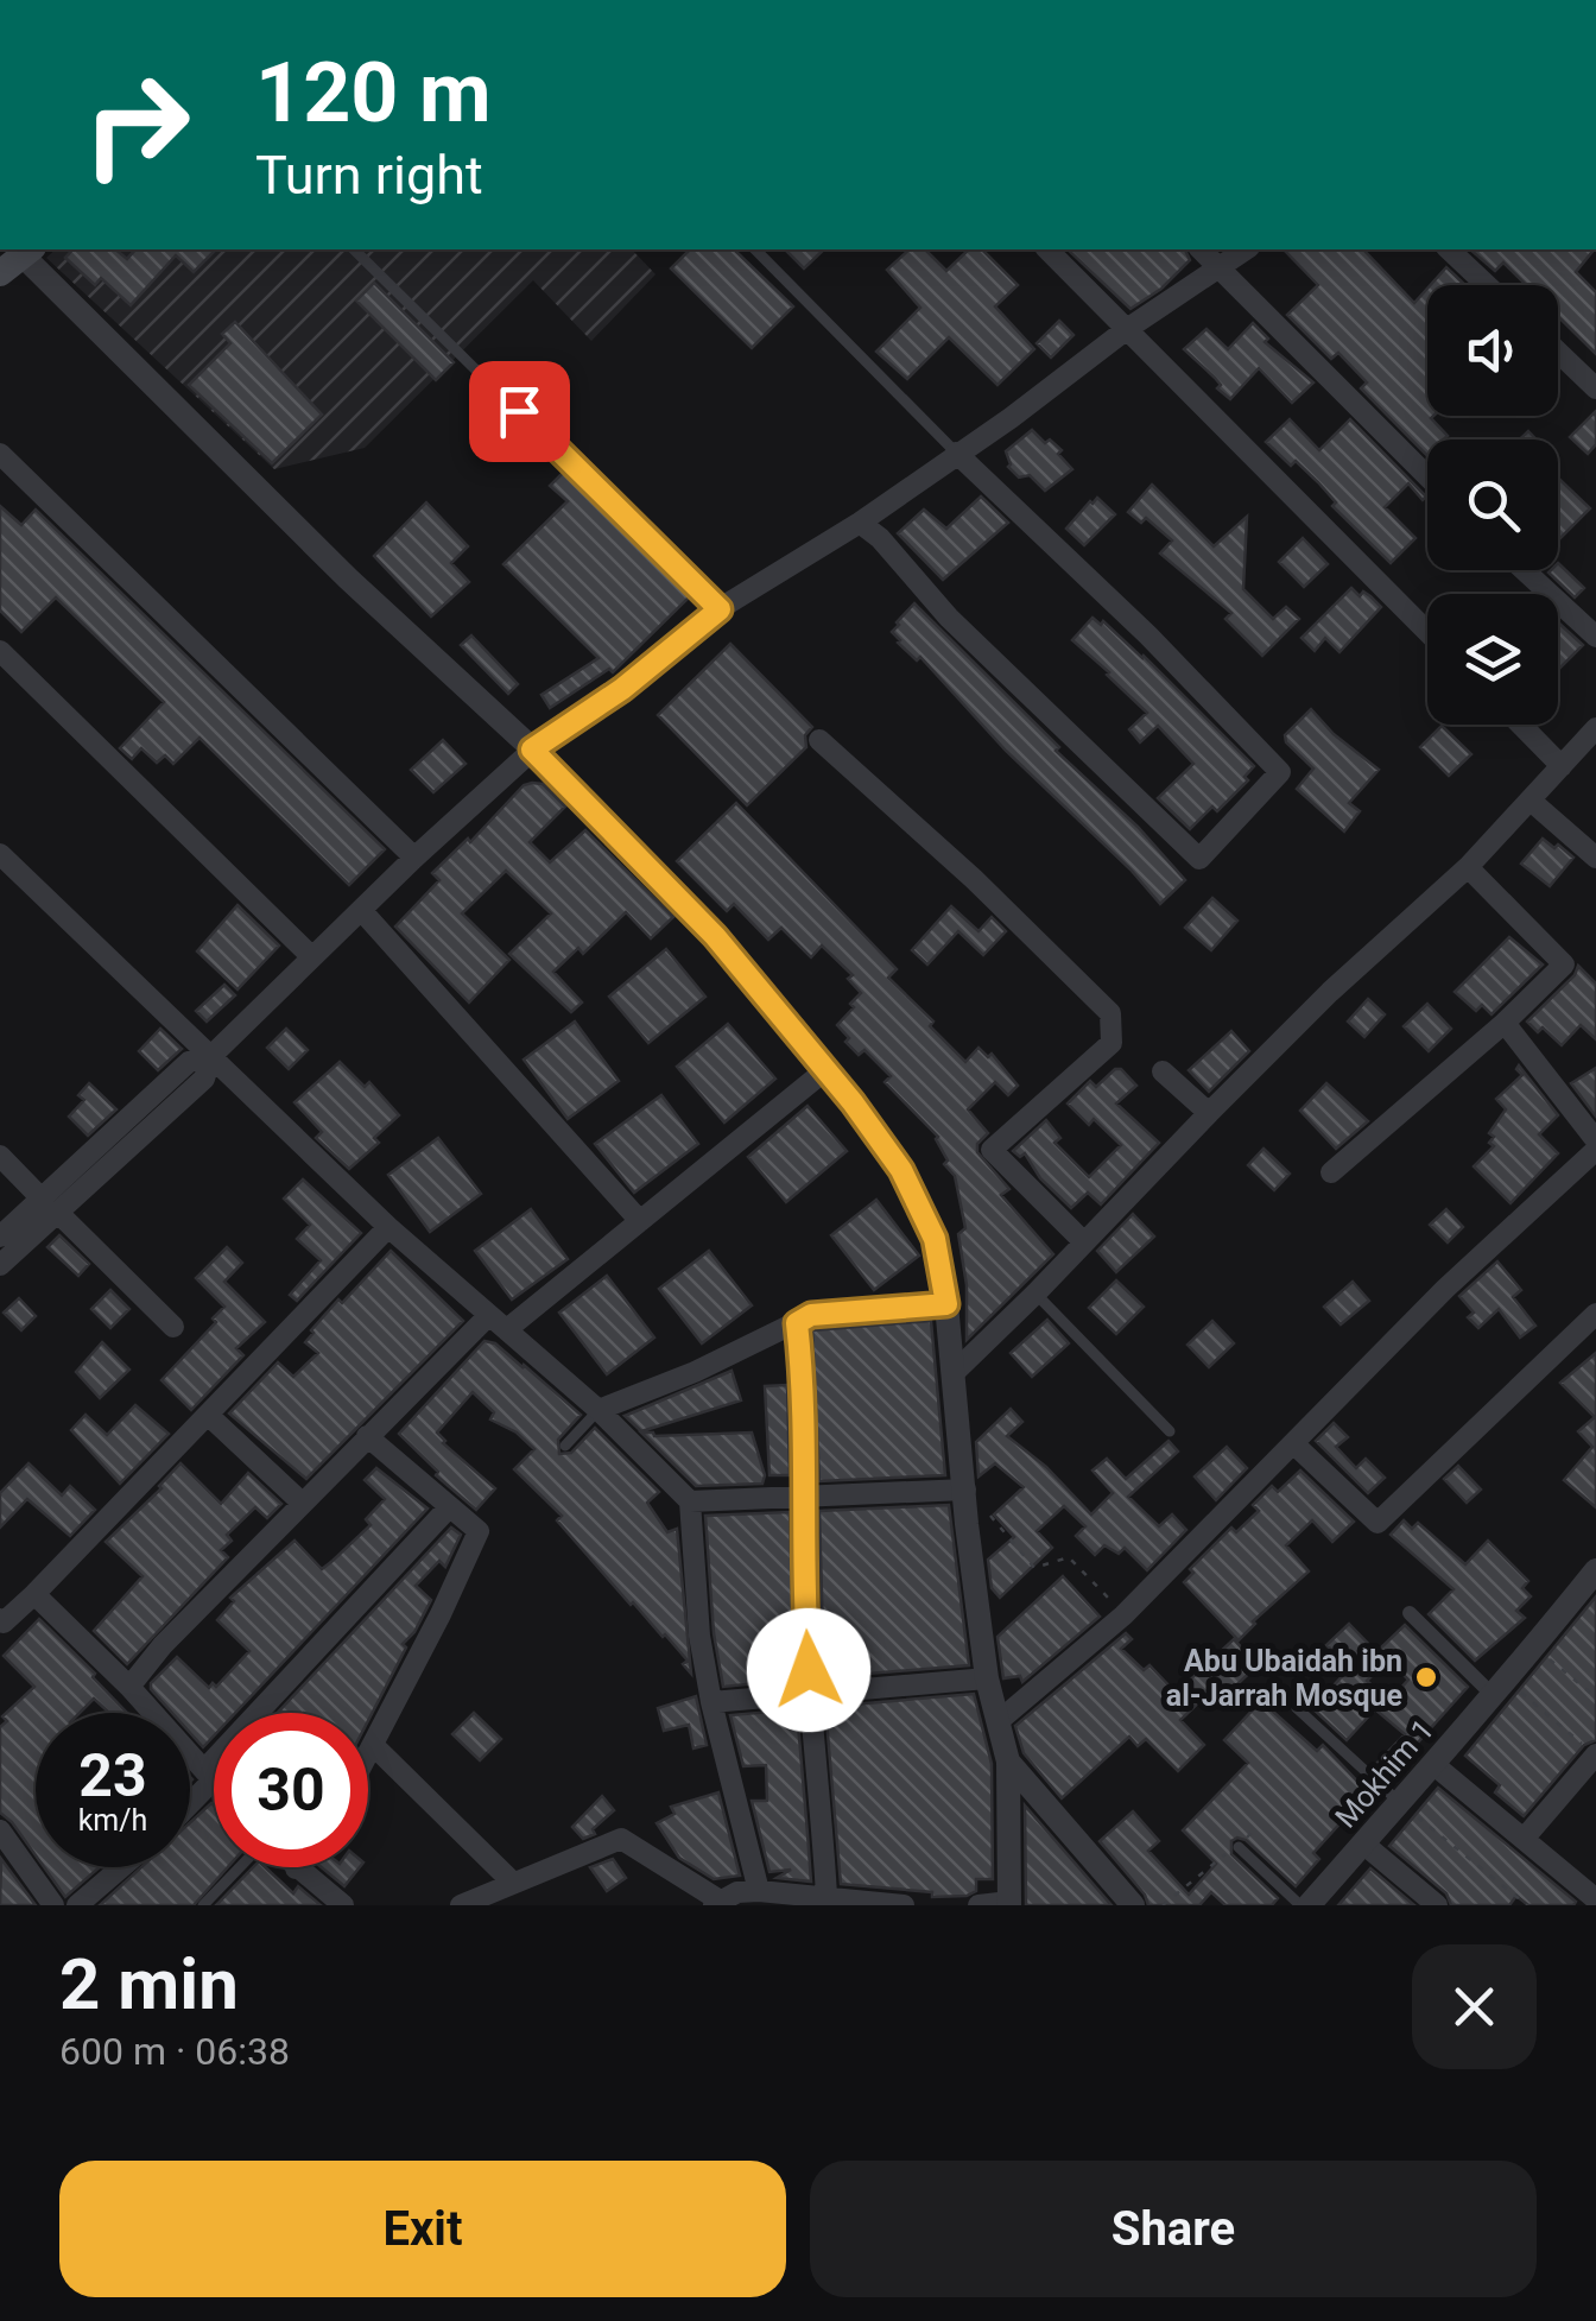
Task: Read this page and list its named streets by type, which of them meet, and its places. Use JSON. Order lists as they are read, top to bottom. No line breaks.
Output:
{"streets":{"street":["Mokhim 1"]},"places":["Abu Ubaidah ibn al-Jarrah Mosque"],"page":{"turn":["120 m","Turn right"],"speed":"23 km/h","limit":"30","heading":["2 min","600 m · 06:38"],"buttons":["Exit","Share"]}}
